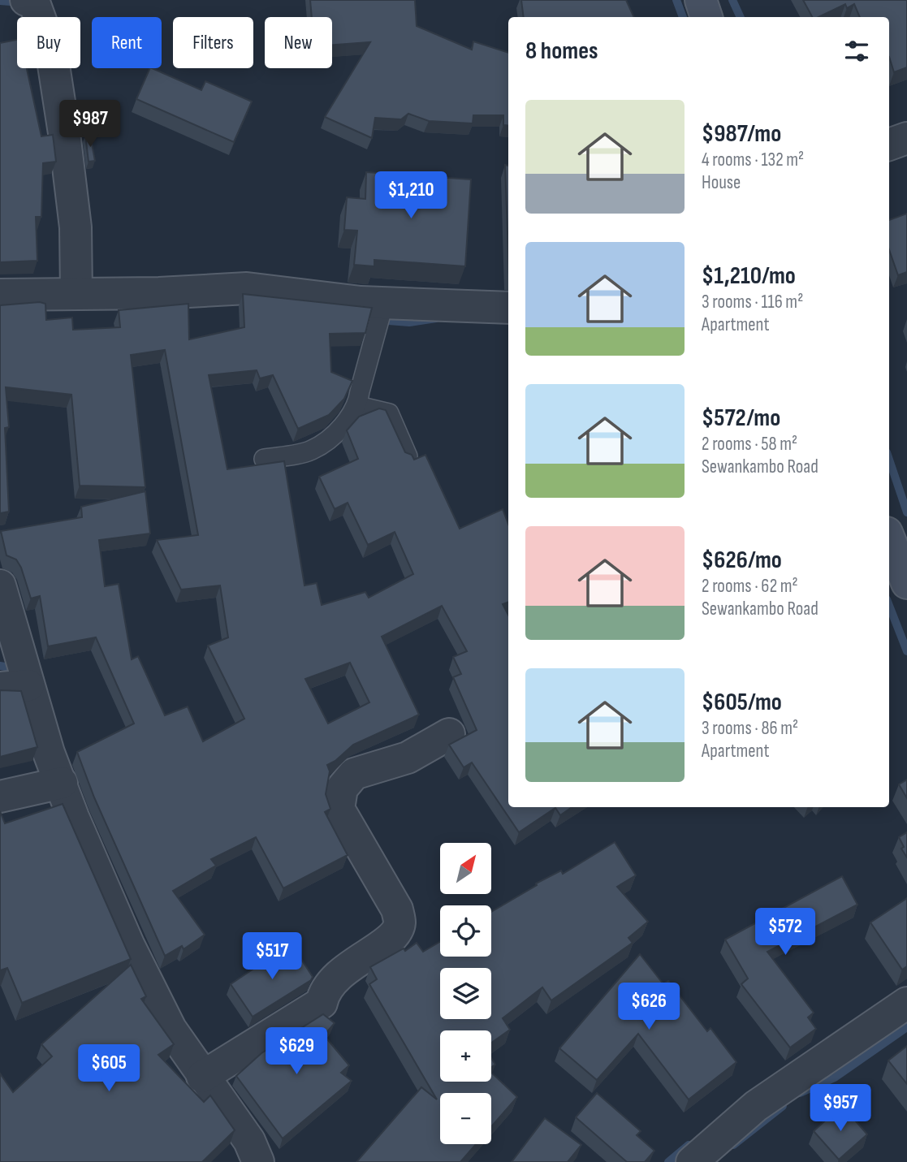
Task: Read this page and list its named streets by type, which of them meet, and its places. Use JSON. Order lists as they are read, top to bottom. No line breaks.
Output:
{"north":"top right","page":{"chip":["Buy","Rent","Filters","New"],"heading":"8 homes","list":[{"name":"$987/mo","note":"4 rooms · 132 m² · House"},{"name":"$1,210/mo","note":"3 rooms · 116 m² · Apartment"},{"name":"$572/mo","note":"2 rooms · 58 m² · Sewankambo Road"},{"name":"$626/mo","note":"2 rooms · 62 m² · Sewankambo Road"},{"name":"$605/mo","note":"3 rooms · 86 m² · Apartment"}],"price":["$987","$1,210","$572","$517","$626","$629","$605","$957"],"map_buttons":["+","−"]}}
